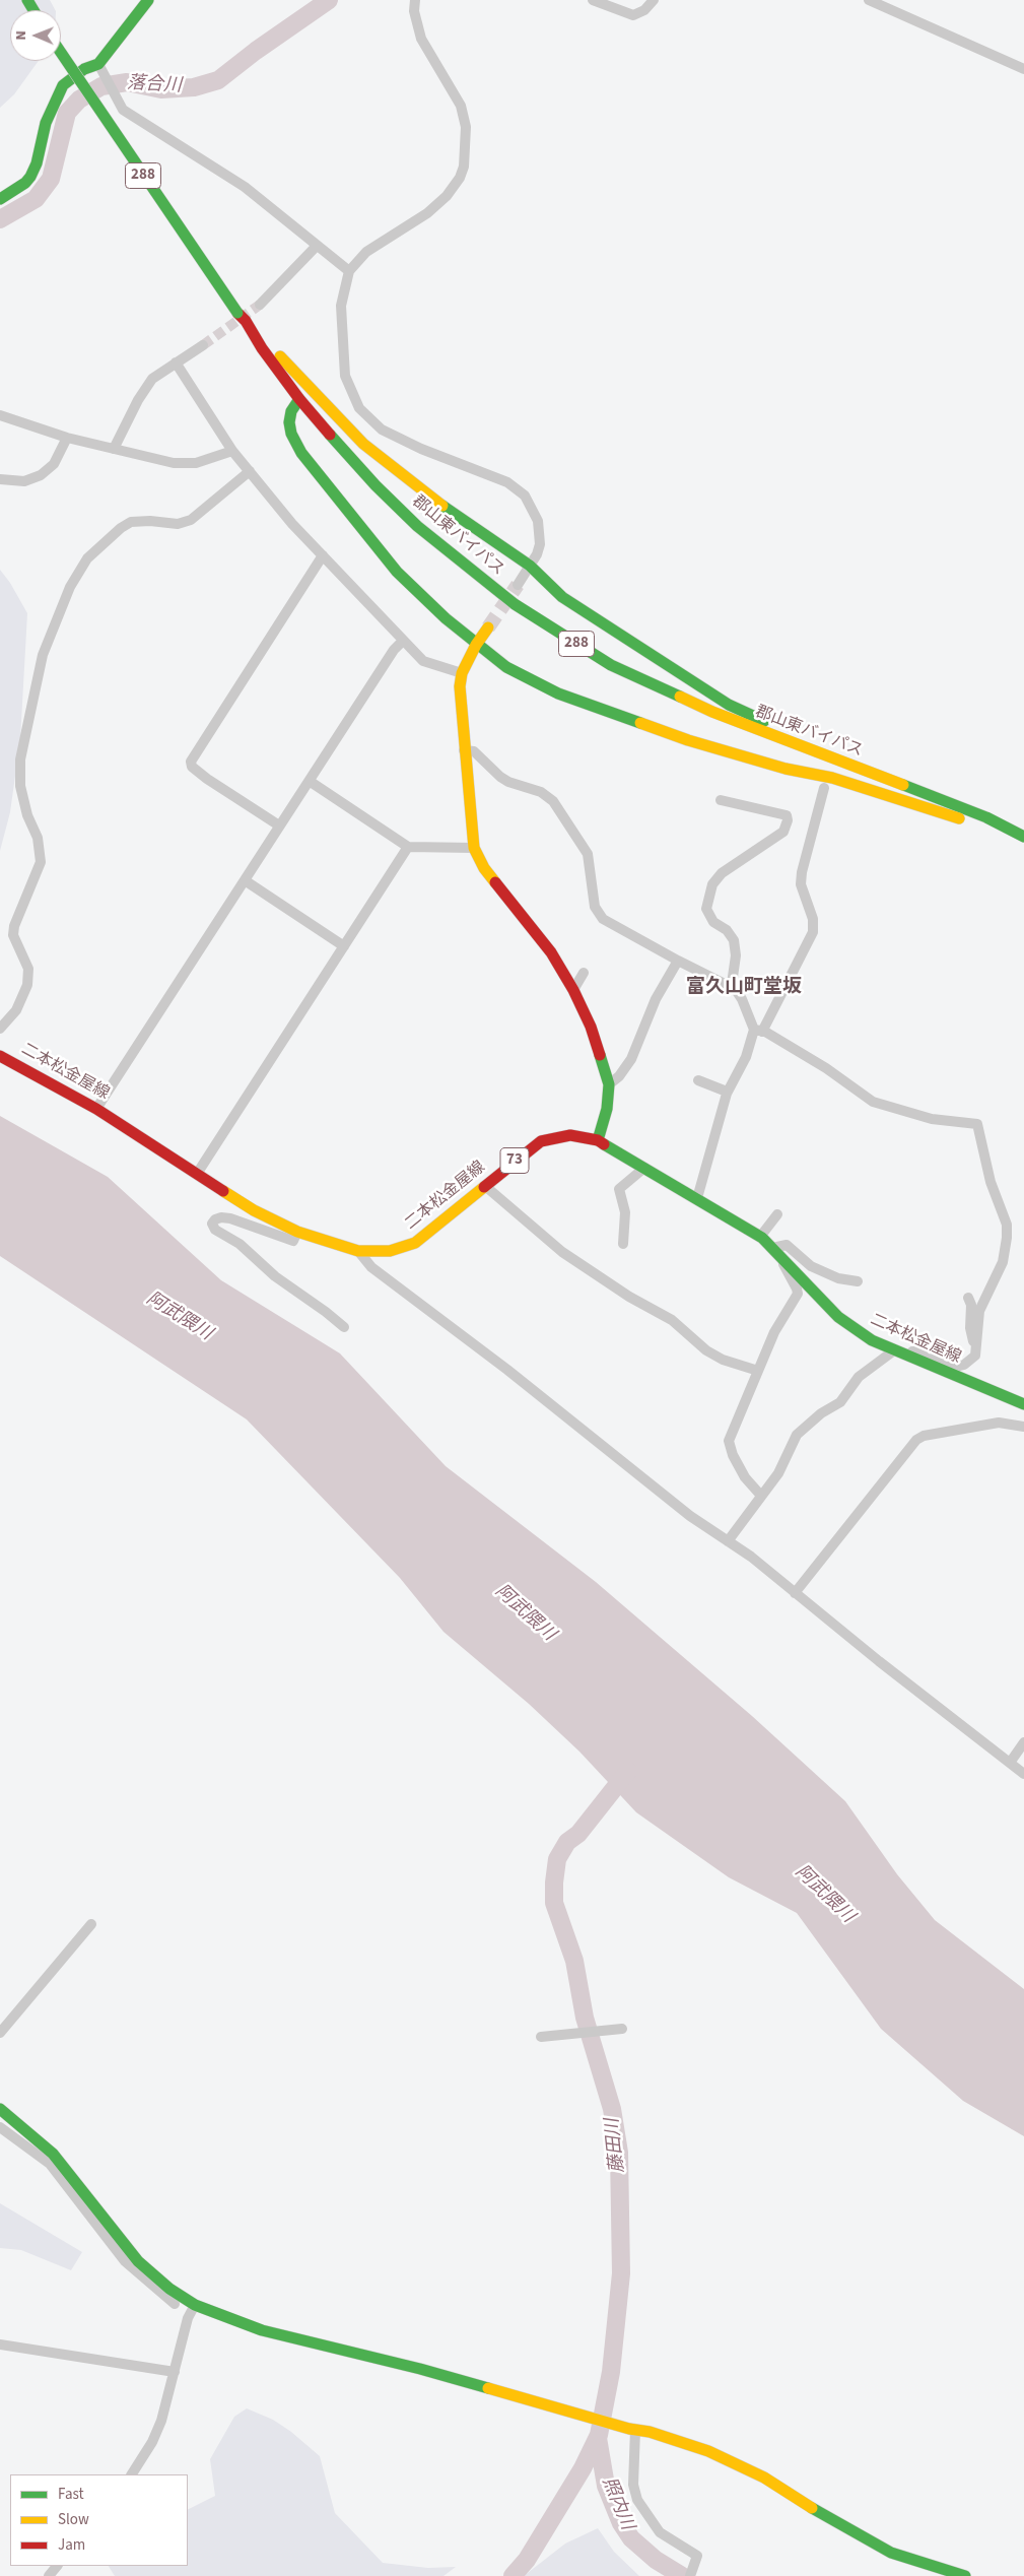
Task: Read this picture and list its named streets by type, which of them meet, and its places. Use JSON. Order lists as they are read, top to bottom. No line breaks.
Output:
{"streets":{"main road":["288","郡山東バイパス","二本松金屋線","73"]},"districts":["富久山町堂坂"],"water":["落合川","阿武隈川","藤田川","照内川"],"legend":["Fast","Slow","Jam"],"north":"left"}
